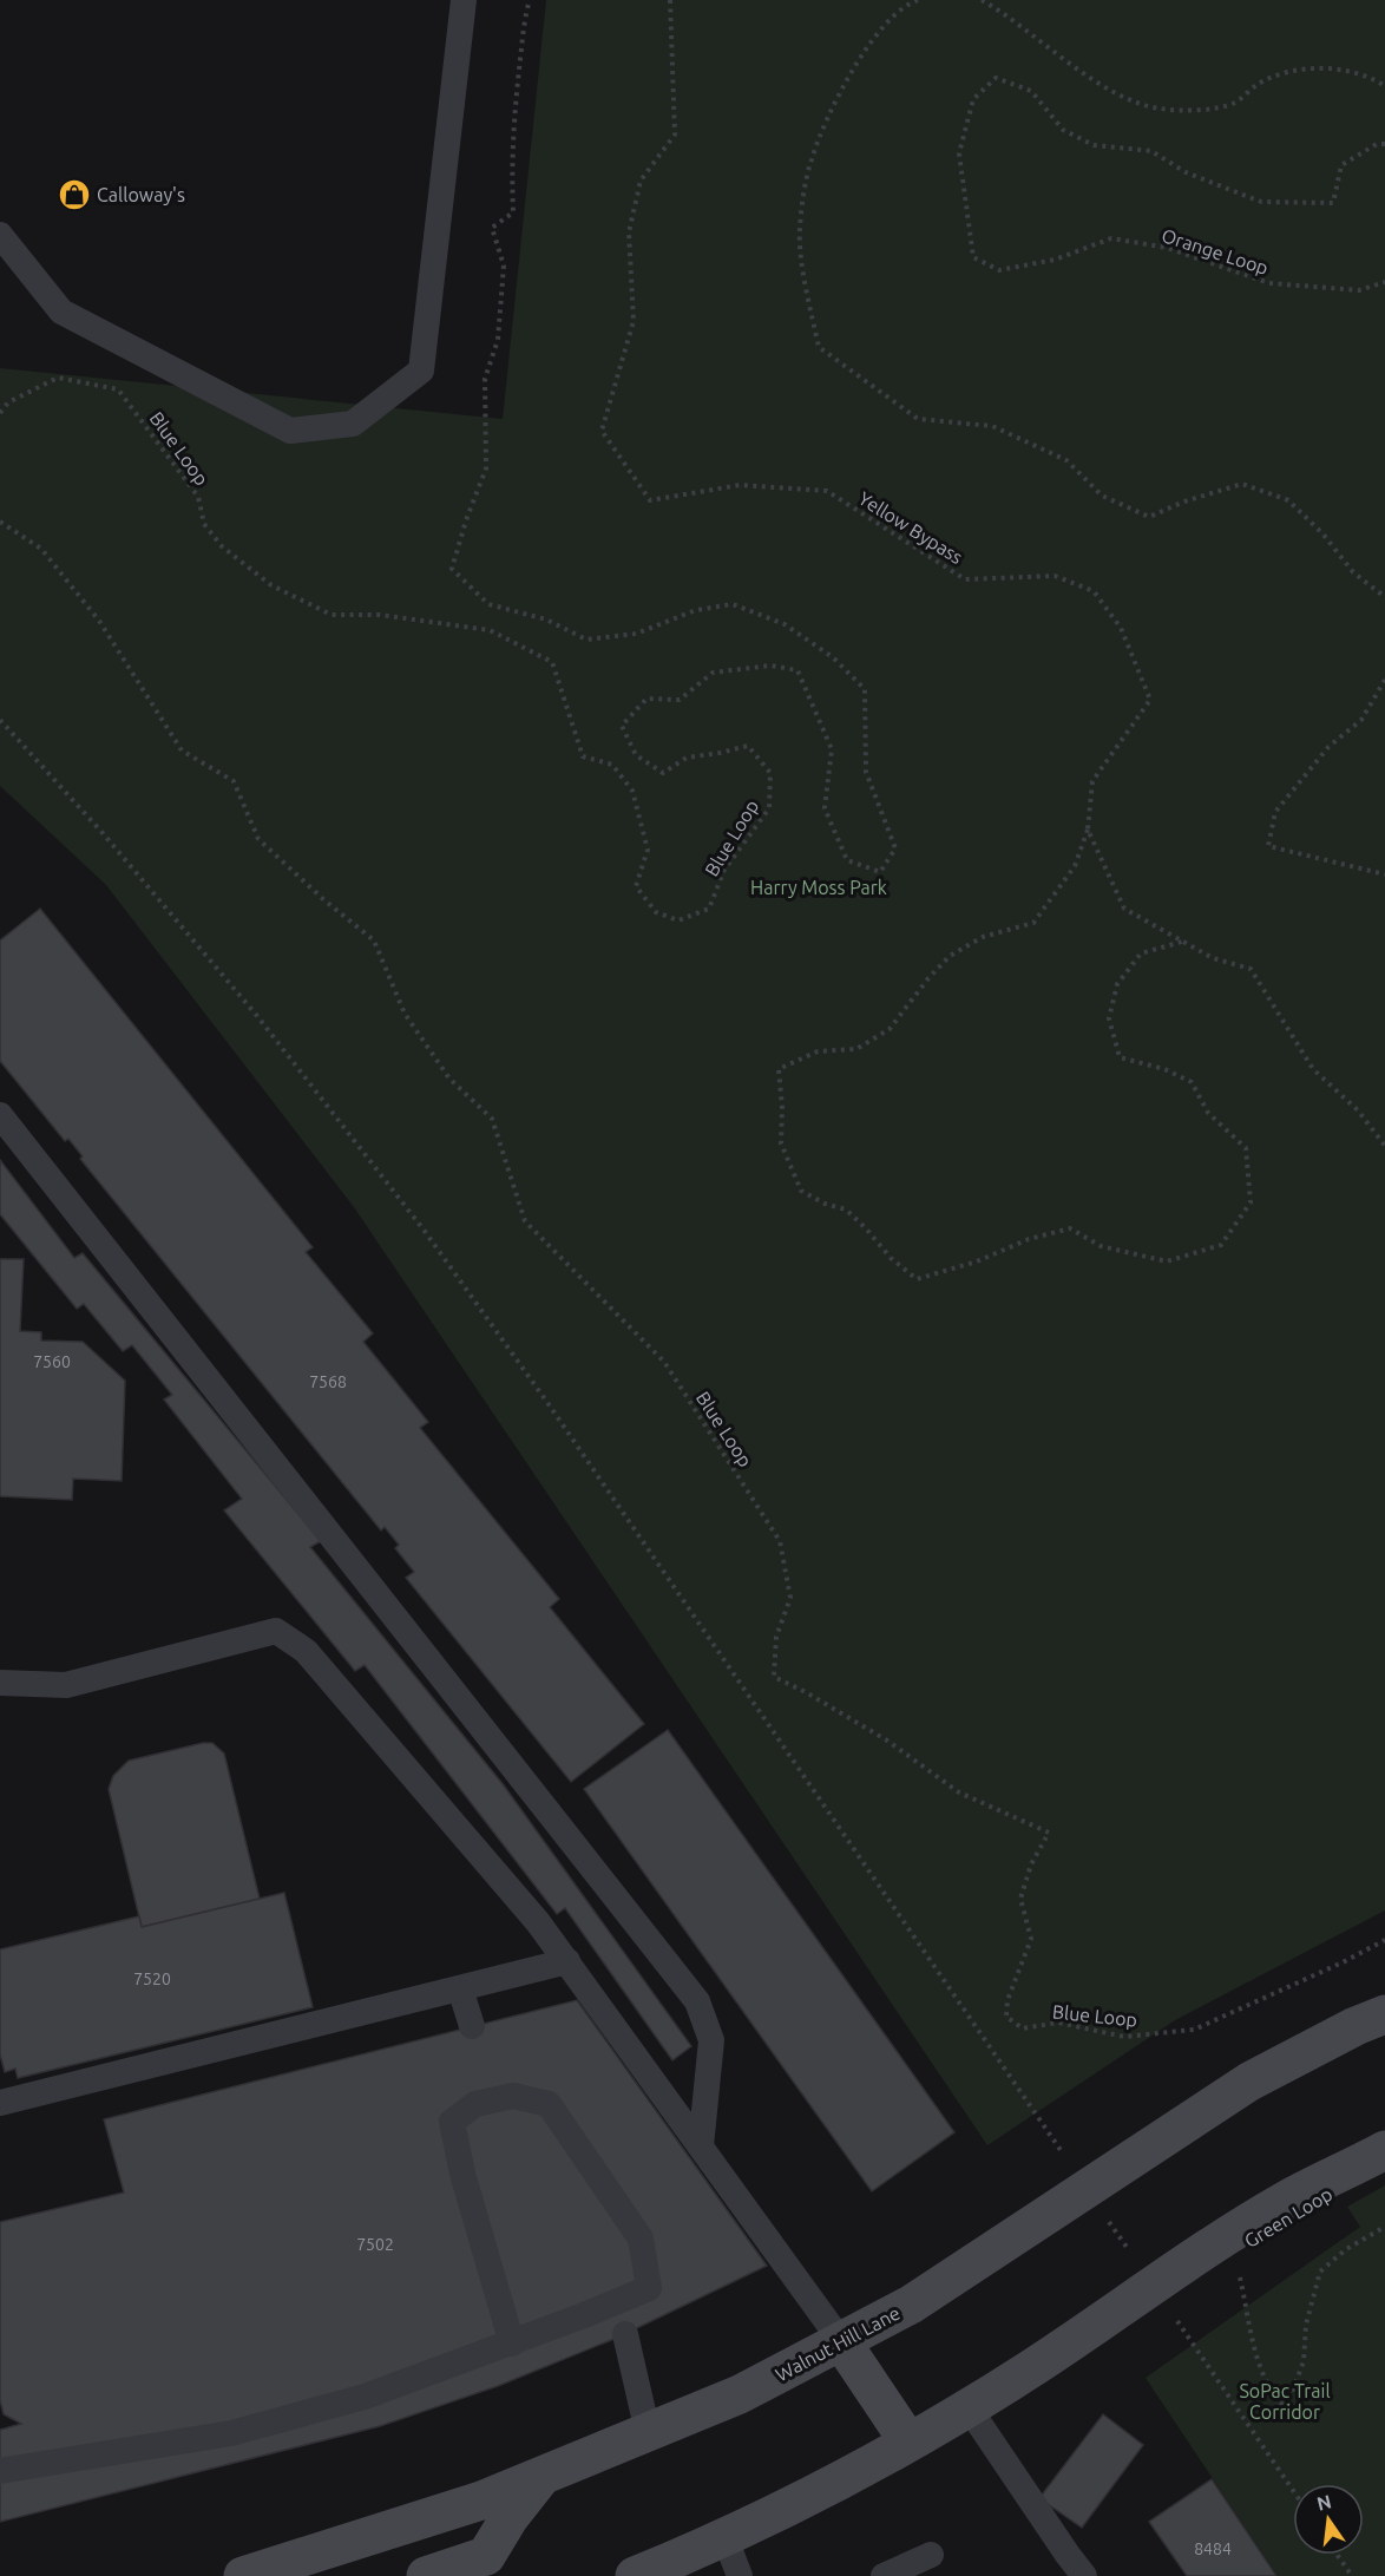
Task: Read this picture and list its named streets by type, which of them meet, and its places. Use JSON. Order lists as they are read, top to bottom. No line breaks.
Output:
{"streets":{"main road":["Walnut Hill Lane"],"path":["Orange Loop","Blue Loop","Yellow Bypass","Green Loop"]},"parks":["Harry Moss Park","SoPac Trail Corridor"],"places":{"shop":["Calloway's"]},"house_numbers":["7560","7568","7520","7502","8484"],"north":"top"}
